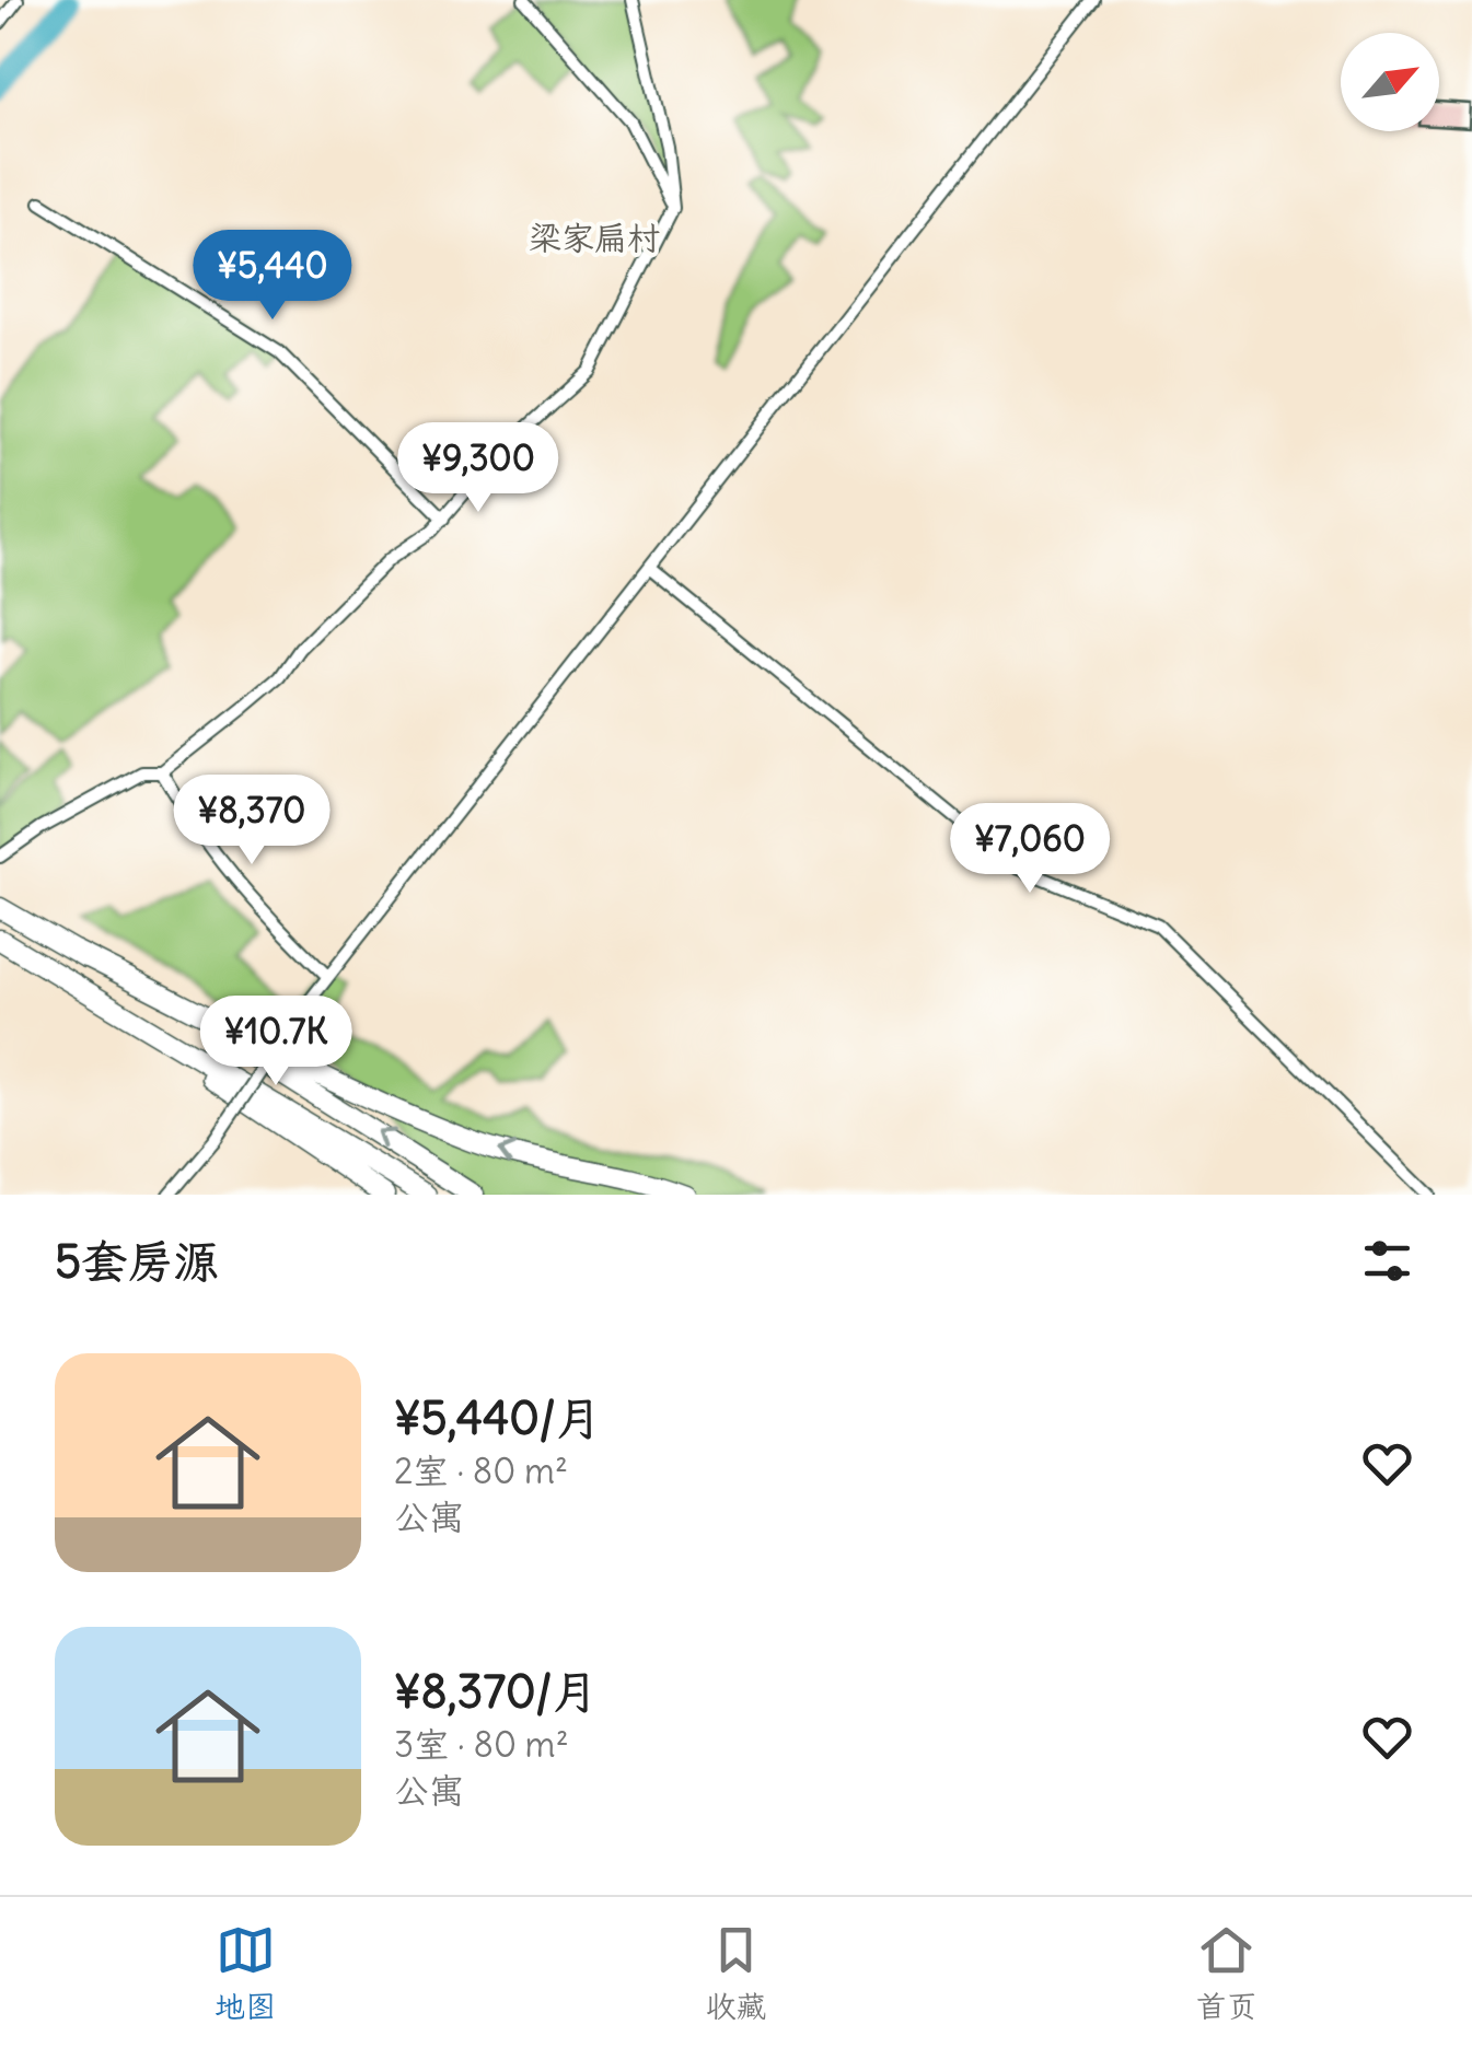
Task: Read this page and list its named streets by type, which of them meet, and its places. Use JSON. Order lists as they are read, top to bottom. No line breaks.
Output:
{"districts":["梁家扁村"],"north":"top right","page":{"price":["¥5,440","¥9,300","¥8,370","¥7,060","¥10.7K"],"heading":"5套房源","list":[{"name":"¥5,440/月","note":"2室 · 80 m² · 公寓"},{"name":"¥8,370/月","note":"3室 · 80 m² · 公寓"}],"tabs":["地图","收藏","首页"]}}
